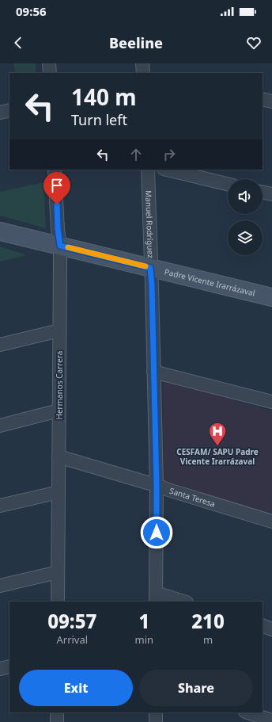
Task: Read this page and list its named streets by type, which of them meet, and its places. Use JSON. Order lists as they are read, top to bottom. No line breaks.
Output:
{"streets":{"street":["Manuel Rodríguez","Padre Vicente Irarrázaval","Hermanos Carrera","Santa Teresa"]},"crossings":[["Manuel Rodríguez","Padre Vicente Irarrázaval"],["Manuel Rodríguez","Santa Teresa"],["Padre Vicente Irarrázaval","Hermanos Carrera"],["Hermanos Carrera","Santa Teresa"]],"places":{"hospital":["CESFAM/ SAPU Padre Vicente Irarrázaval"]},"page":{"status":"09:56","header":"Beeline","turn":["140 m","Turn left"],"eta":["09:57","Arrival","1","min","210","m"],"buttons":["Exit","Share"]}}
